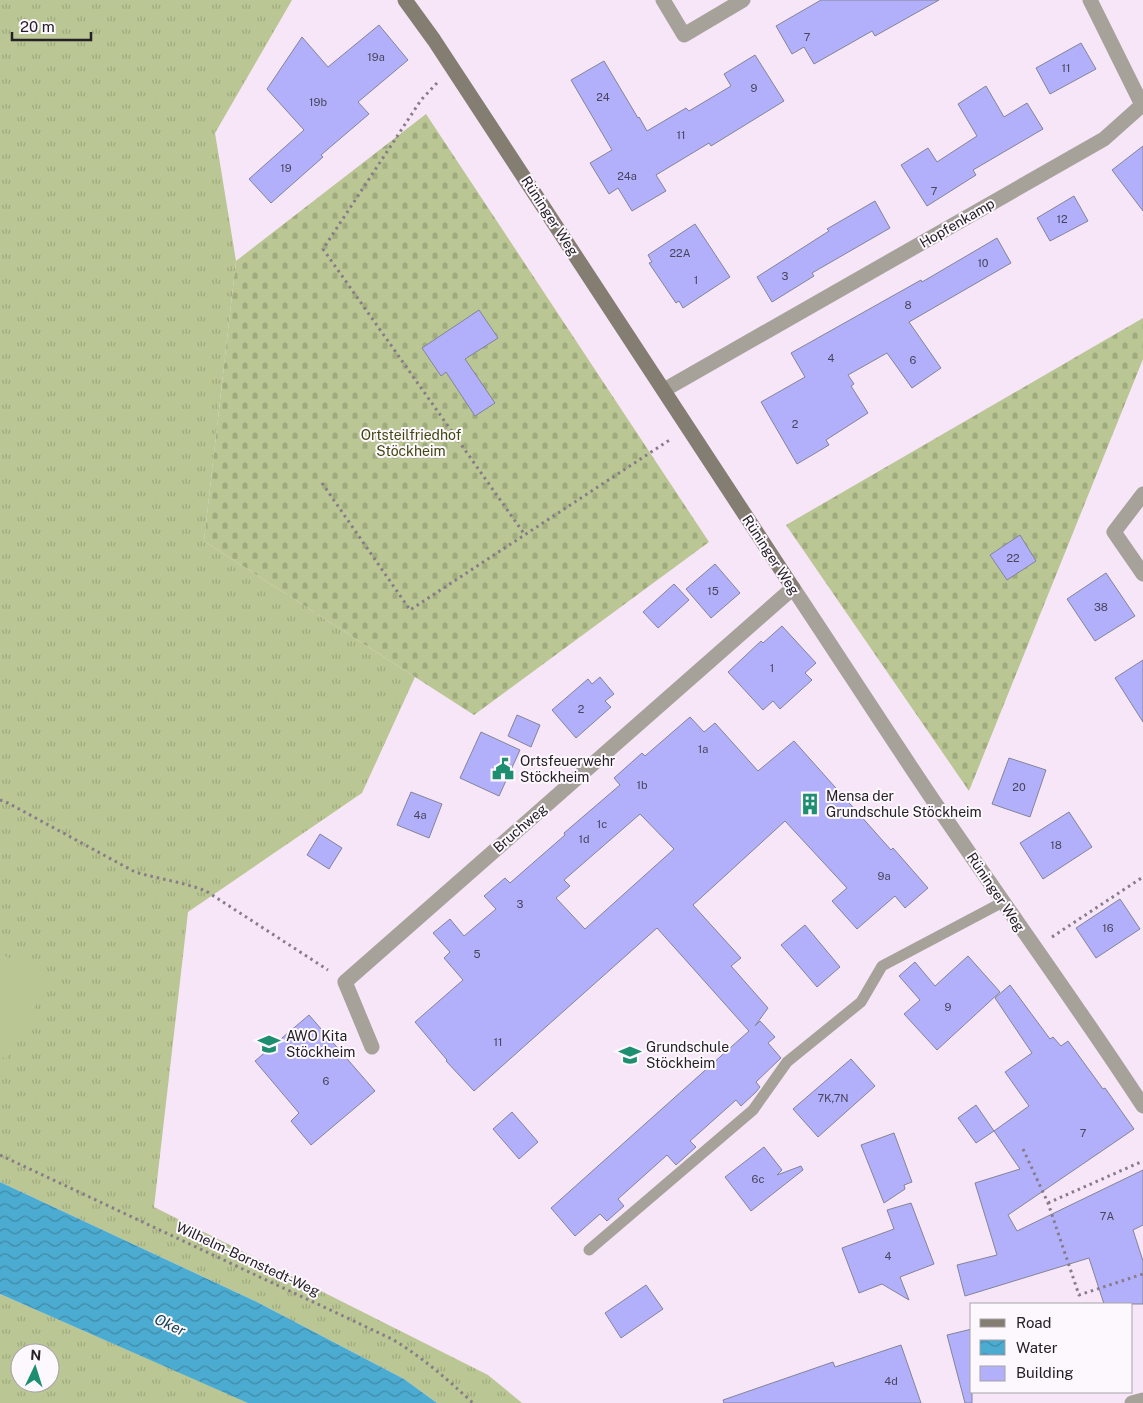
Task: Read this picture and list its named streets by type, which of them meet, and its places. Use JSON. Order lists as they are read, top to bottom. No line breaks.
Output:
{"streets":{"street":["Rüninger Weg","Hopfenkamp","Bruchweg"],"path":["Wilhelm-Bornstedt-Weg"]},"crossings":[["Rüninger Weg","Hopfenkamp"],["Rüninger Weg","Bruchweg"]],"water":["Oker"],"parks":["Ortsteilfriedhof Stöckheim"],"places":{"public building":["Ortsfeuerwehr Stöckheim"],"building":["Mensa der Grundschule Stöckheim"],"school or university":["AWO Kita Stöckheim","Grundschule Stöckheim"]},"house_numbers":["7","19a","11","9","24","19b","11","19","24a","7","12","22A","10","3","1","8","4","6","2","22","15","38","1","2","1a","1b","20","4a","1c","1d","18","9a","3","16","5","9","11","6","7K,7N","7","6c","7A","4","4d"],"legend":["Road","Water","Building"],"scale_bar":"20 m","north":"top"}
